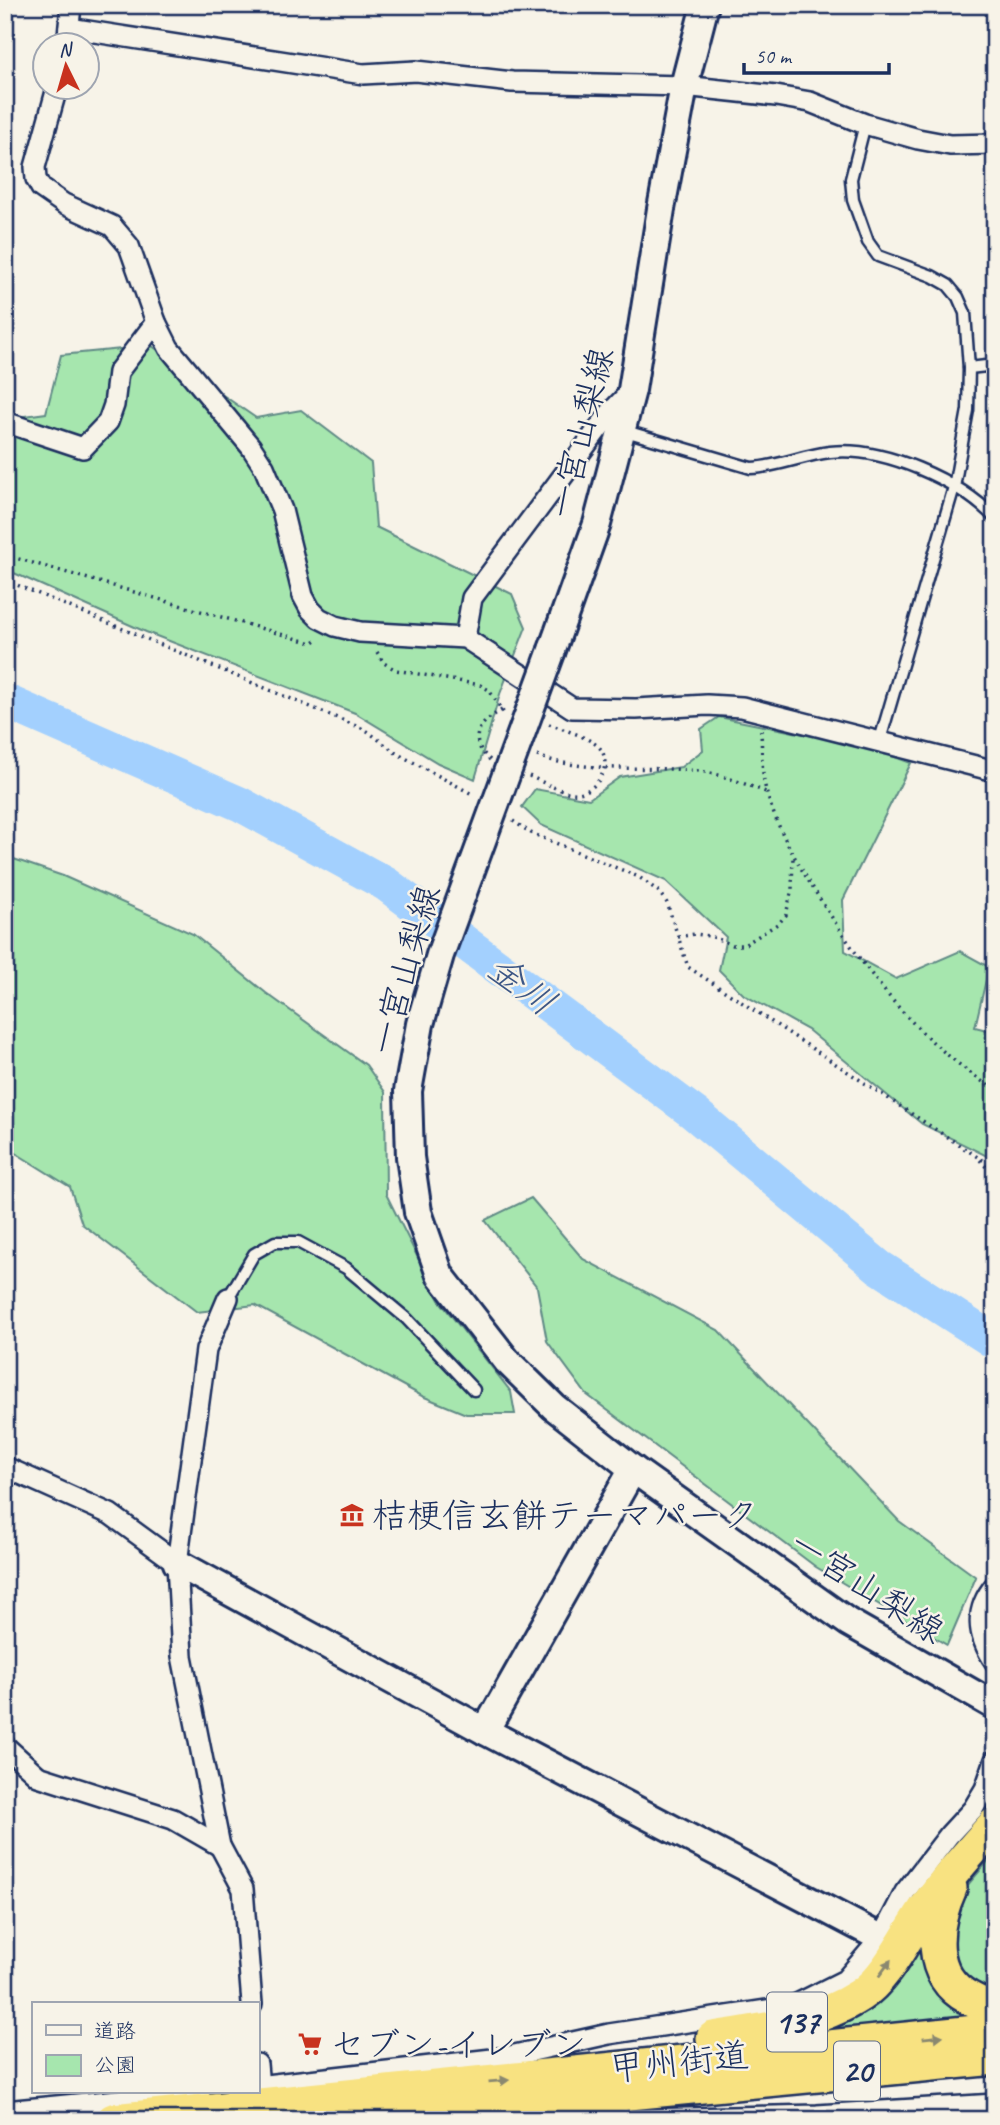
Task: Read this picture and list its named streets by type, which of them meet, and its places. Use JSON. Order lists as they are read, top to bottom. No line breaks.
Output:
{"streets":{"highway":["137","甲州街道","20"],"main road":["一宮山梨線"]},"crossings":[["137","甲州街道"],["137","20"]],"water":["金川"],"places":{"museum":["桔梗信玄餅テーマパーク"],"supermarket":["セブン-イレブン"]},"legend":["道路","公園"],"scale_bar":"50 m","north":"top"}
